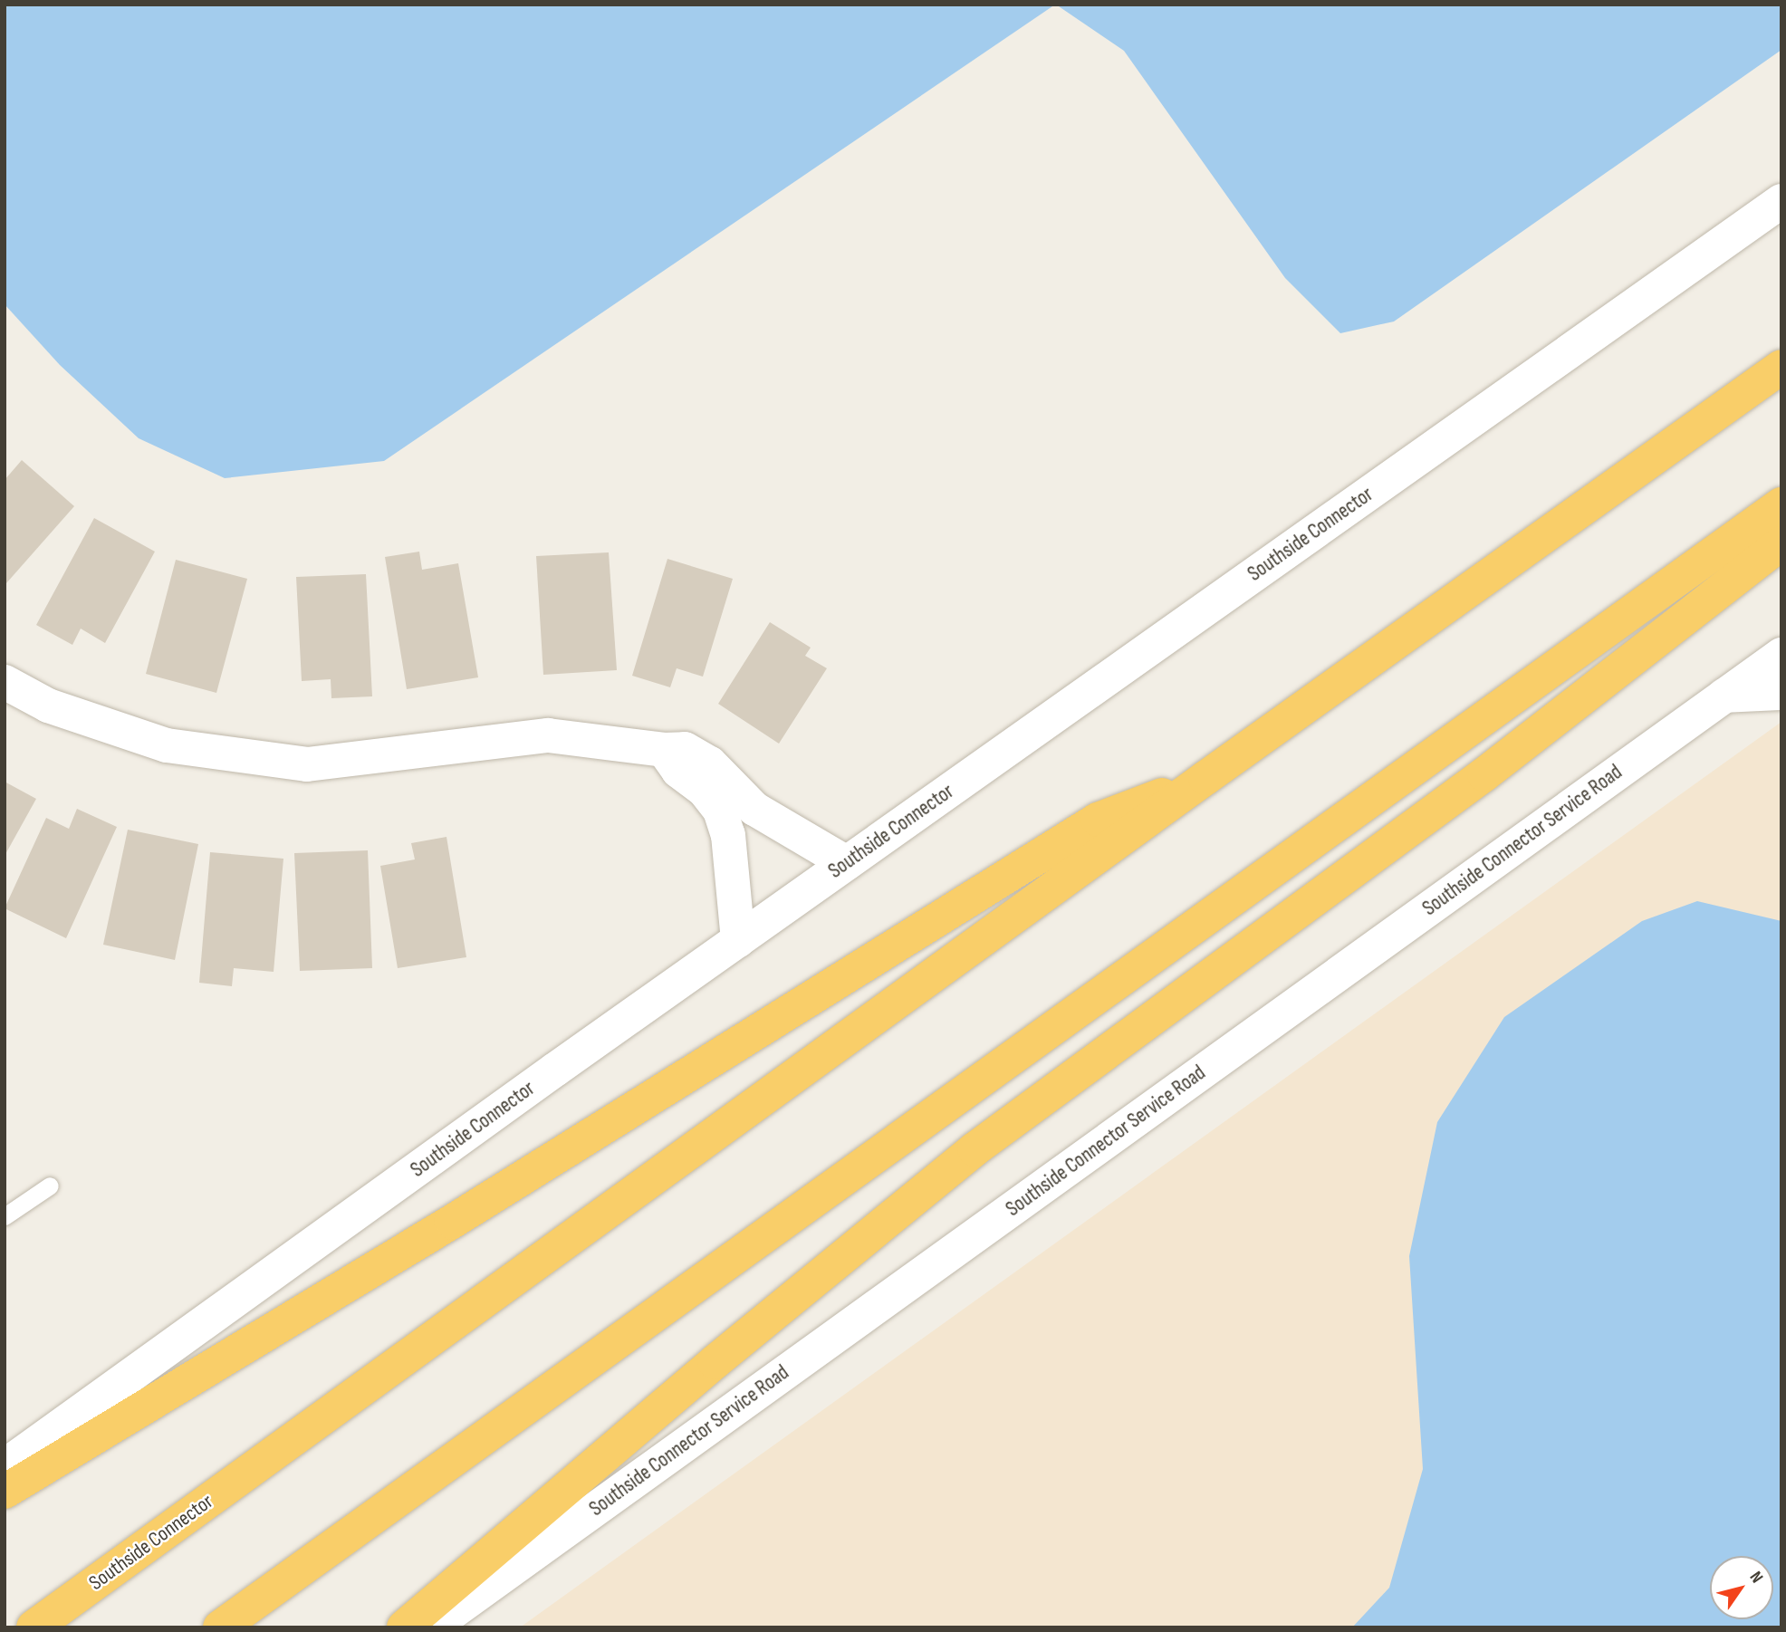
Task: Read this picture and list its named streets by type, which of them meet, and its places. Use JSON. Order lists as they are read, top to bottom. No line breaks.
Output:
{"streets":{"highway":["Southside Connector"],"street":["Southside Connector Service Road"]},"north":"top right"}
